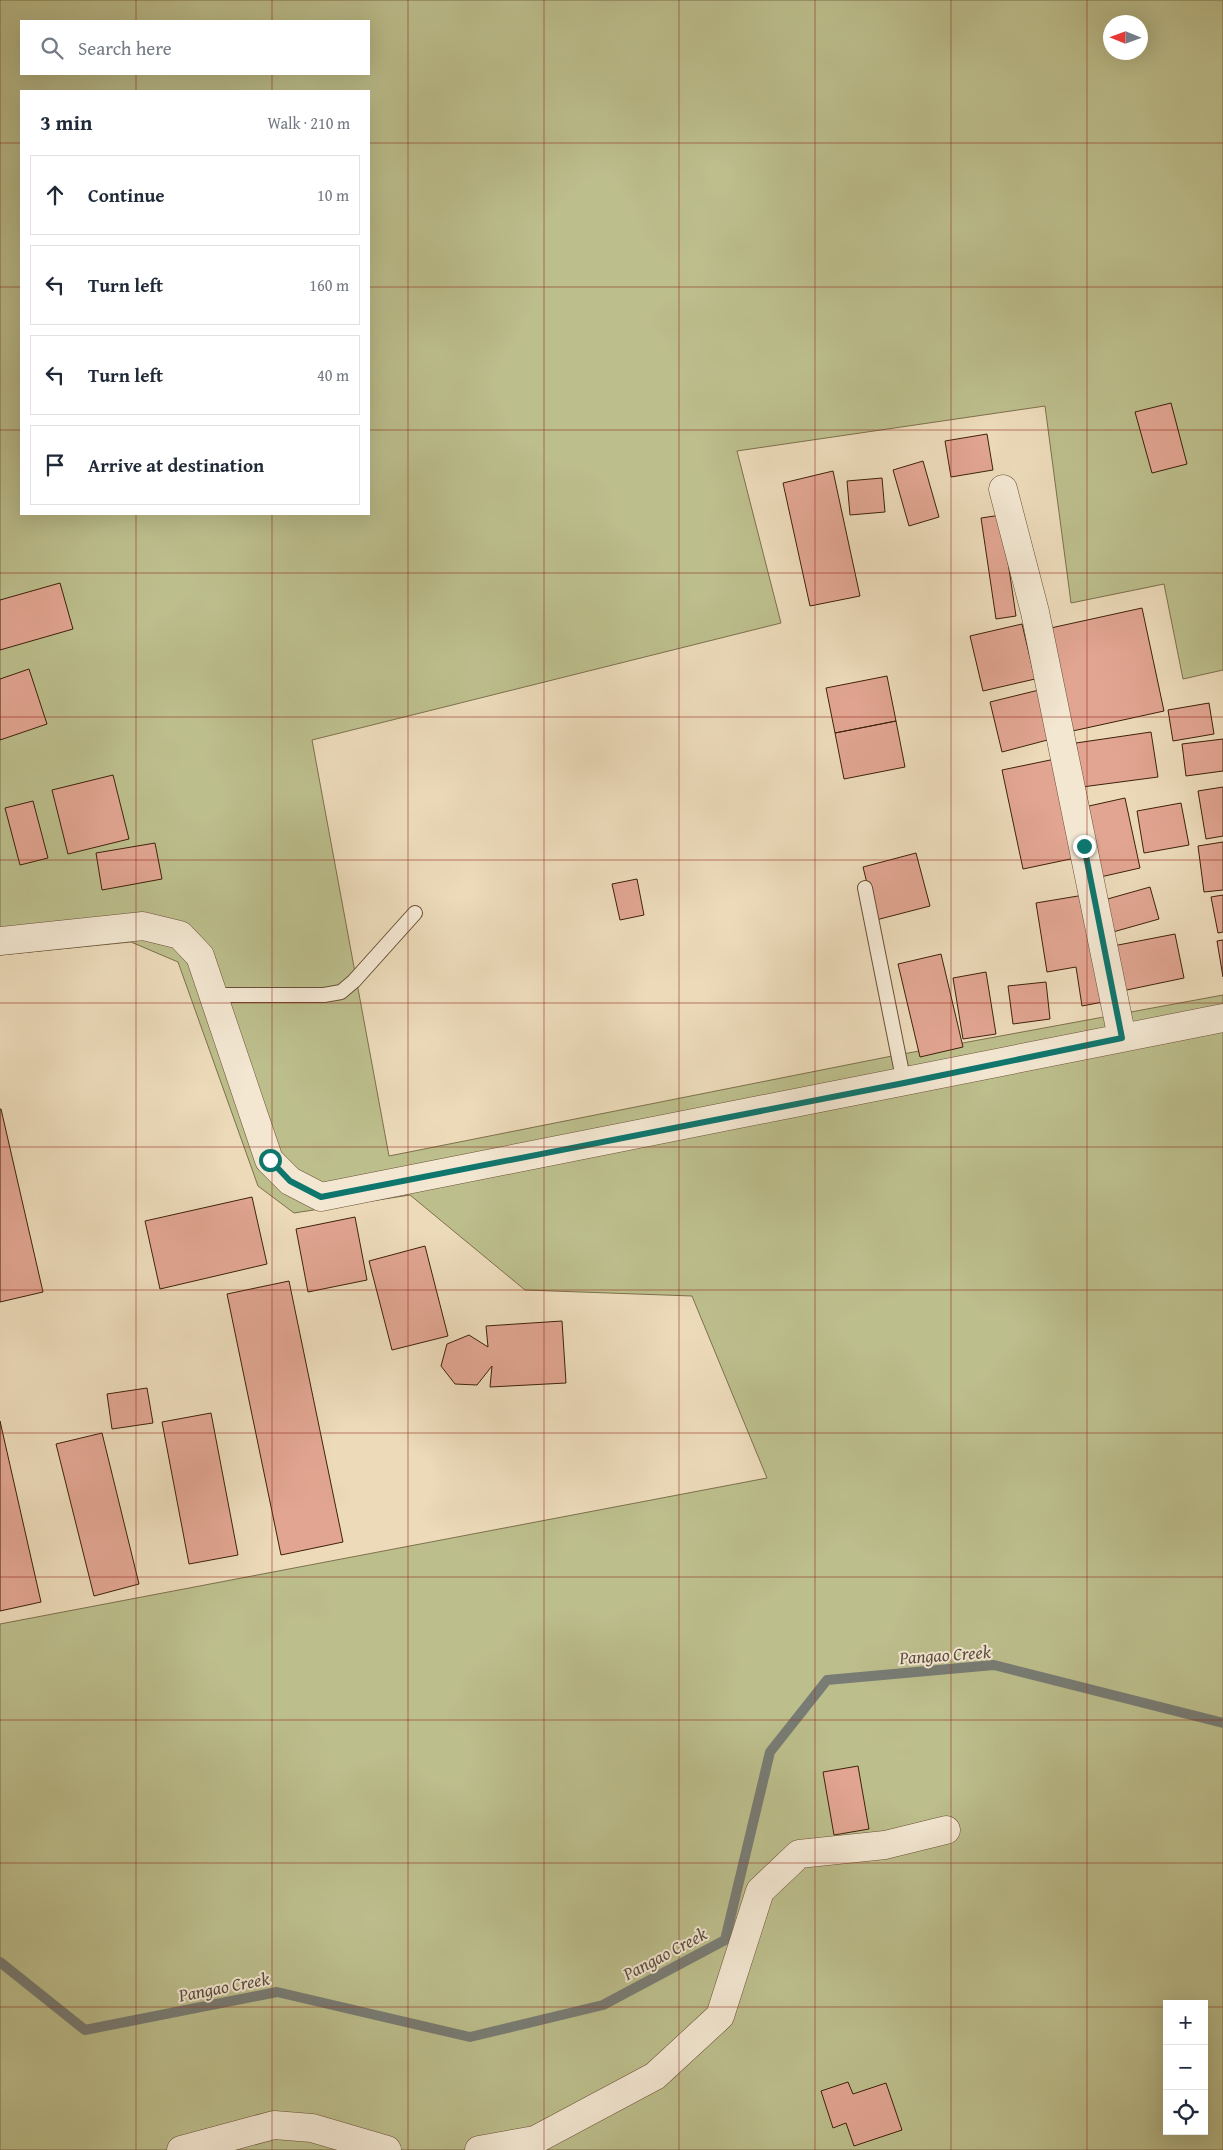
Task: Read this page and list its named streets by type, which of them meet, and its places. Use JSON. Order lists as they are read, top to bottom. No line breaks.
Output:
{"water":["Pangao Creek"],"north":"left","page":{"search":"Search here","heading":["3 min","Walk · 210 m"],"list":[["Continue","10 m"],["Turn left","160 m"],["Turn left","40 m"],"Arrive at destination"],"map_buttons":["+","−"]}}
